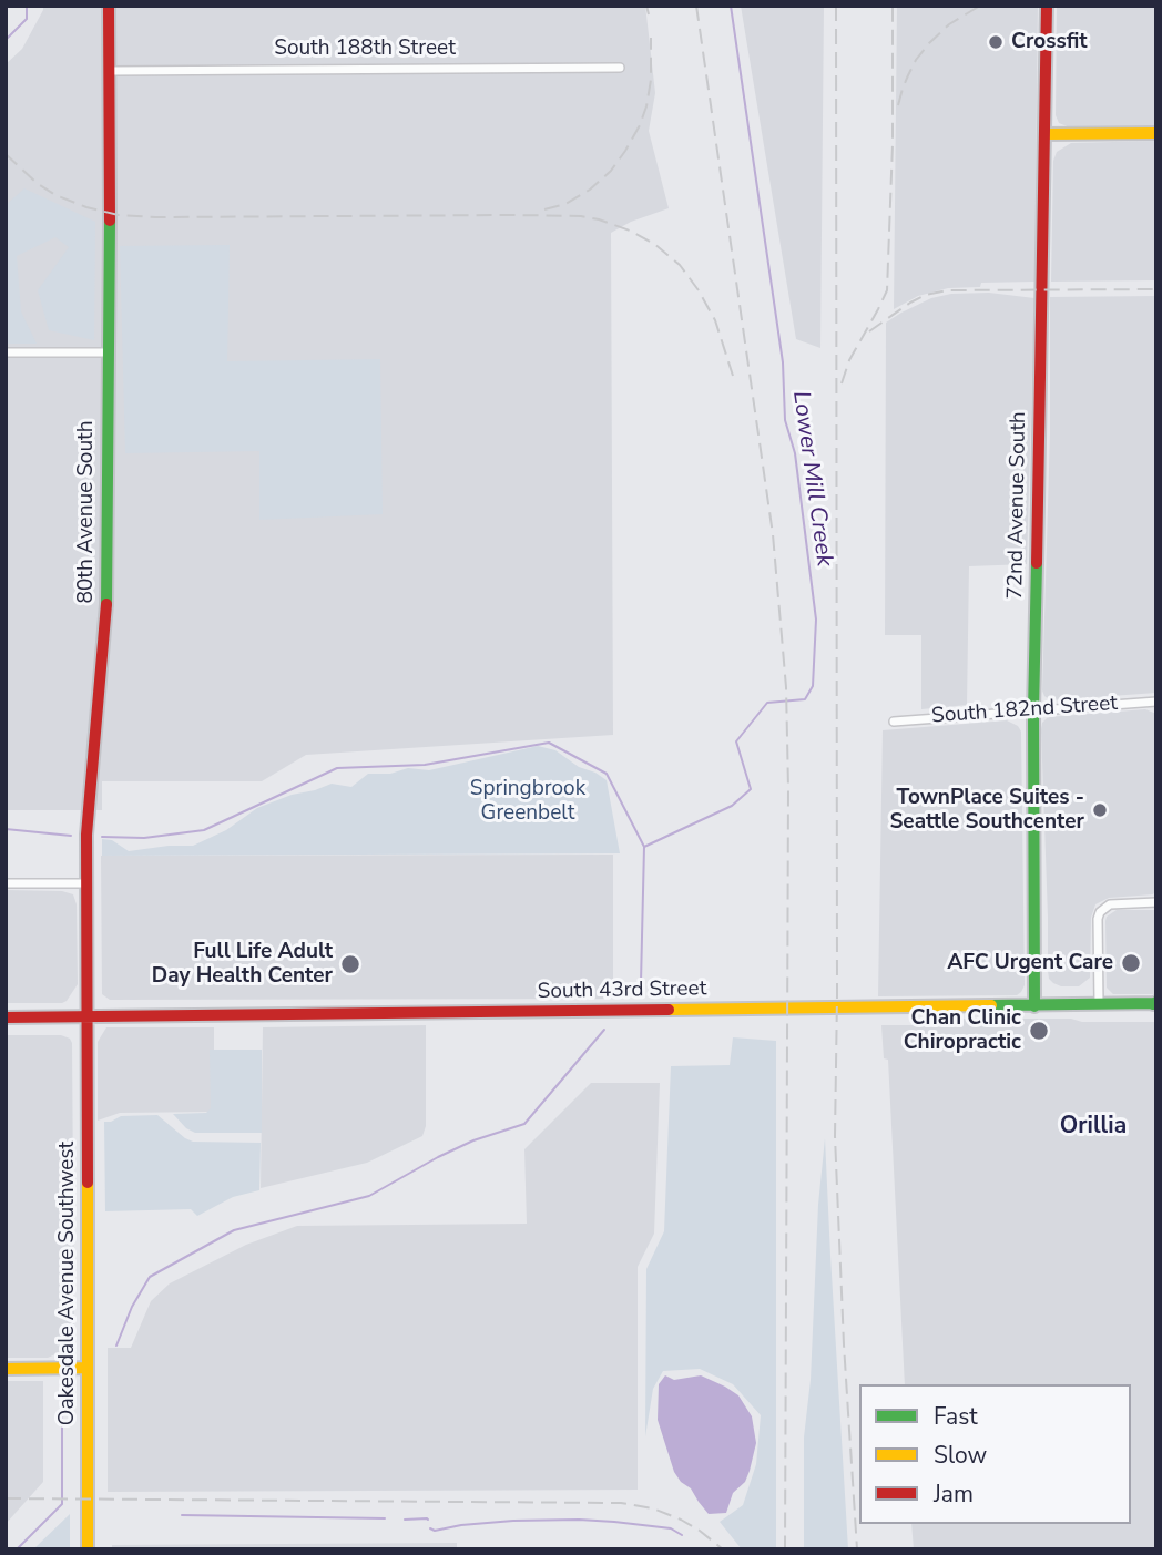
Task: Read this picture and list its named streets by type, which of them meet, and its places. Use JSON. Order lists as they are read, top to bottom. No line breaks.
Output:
{"streets":{"street":["South 188th Street","72nd Avenue South","80th Avenue South","South 182nd Street","South 43rd Street","Oakesdale Avenue Southwest"]},"crossings":[["South 188th Street","80th Avenue South"],["72nd Avenue South","South 182nd Street"],["72nd Avenue South","South 43rd Street"],["80th Avenue South","South 43rd Street"],["80th Avenue South","Oakesdale Avenue Southwest"],["South 43rd Street","Oakesdale Avenue Southwest"]],"districts":["Orillia"],"water":["Lower Mill Creek"],"parks":["Springbrook Greenbelt"],"places":["Crossfit","TownPlace Suites - Seattle Southcenter","AFC Urgent Care","Full Life Adult Day Health Center","Chan Clinic Chiropractic"],"legend":["Fast","Slow","Jam"]}
